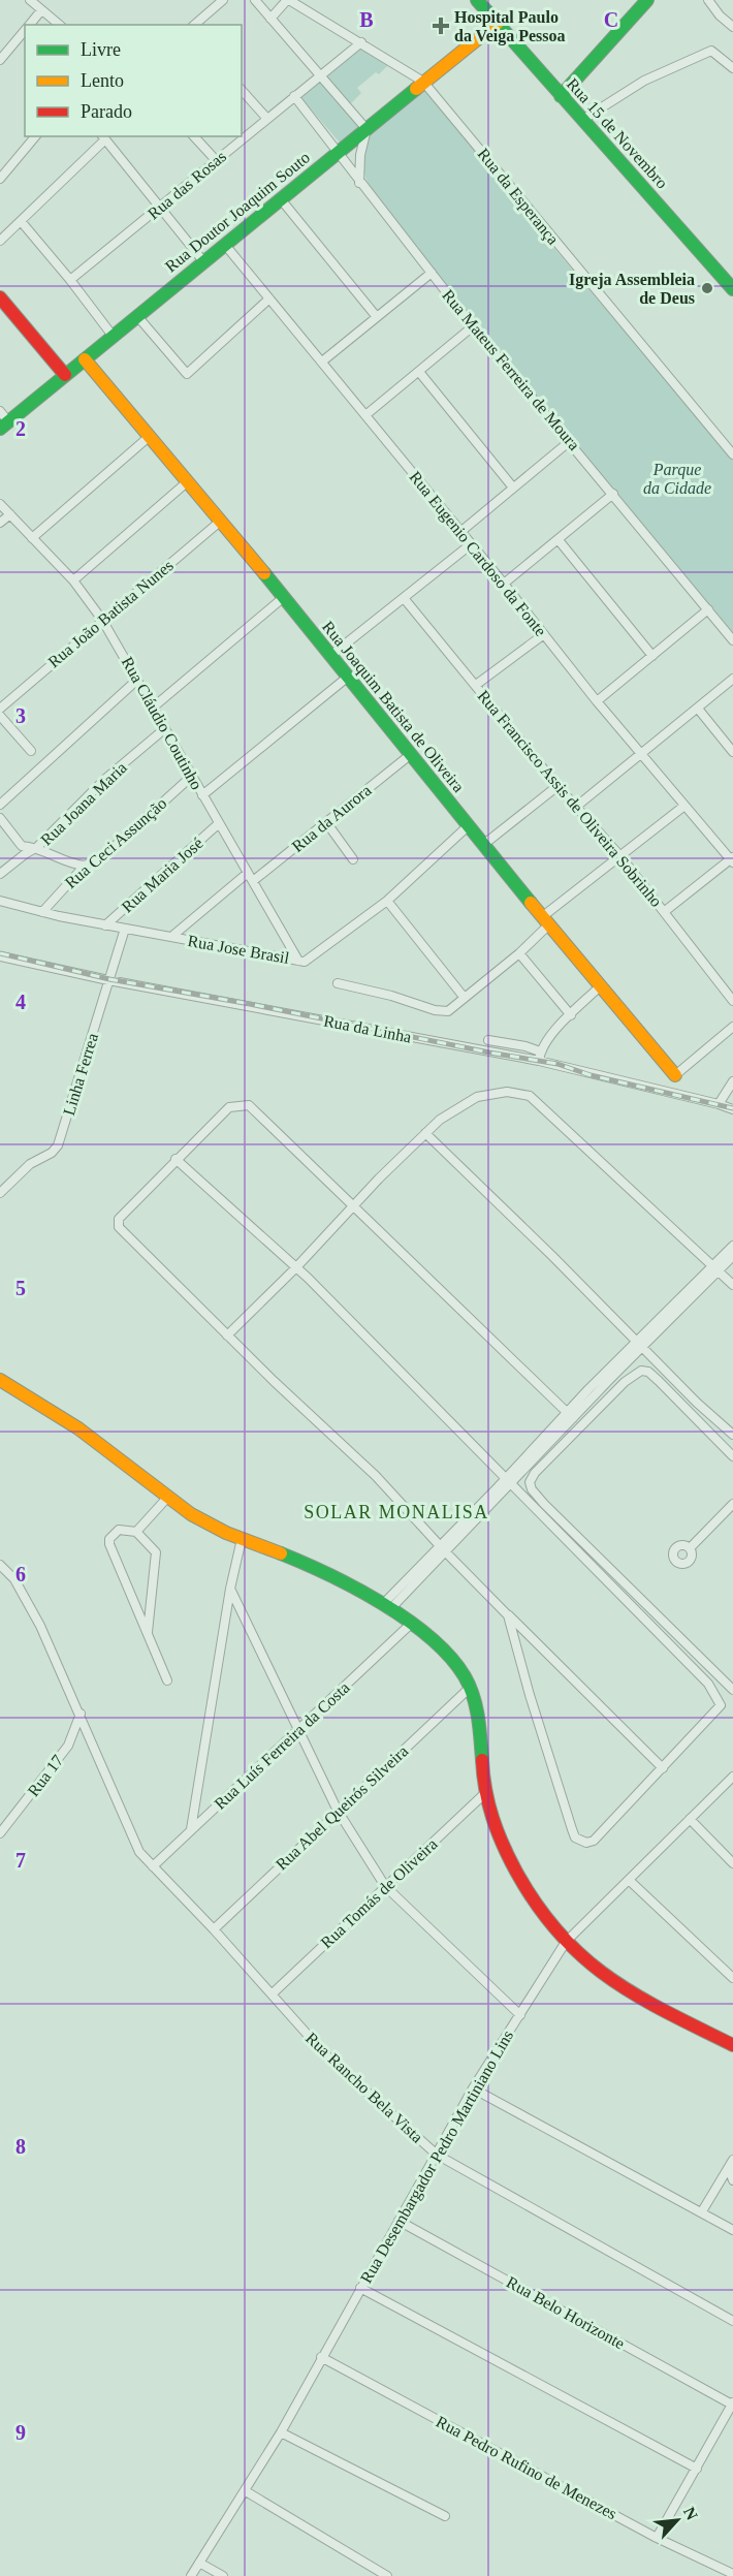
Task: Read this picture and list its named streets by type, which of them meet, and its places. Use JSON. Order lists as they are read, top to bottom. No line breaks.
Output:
{"streets":{"street":["Rua 15 de Novembro","Rua das Rosas","Rua da Esperança","Rua Doutor Joaquim Souto","Rua Mateus Ferreira de Moura","Rua Eugenio Cardoso da Fonte","Rua João Batista Nunes","Rua Joaquim Batista de Oliveira","Rua Cláudio Coutinho","Rua Francisco Assis de Oliveira Sobrinho","Rua Joana Maria","Rua da Aurora","Rua Ceci Assunção","Rua Maria José","Rua Jose Brasil","Rua da Linha","Linha Ferrea","Rua Luís Ferreira da Costa","Rua 17","Rua Abel Queirós Silveira","Rua Tomás de Oliveira","Rua Rancho Bela Vista","Rua Desembargador Pedro Martiniano Lins","Rua Belo Horizonte","Rua Pedro Rufino de Menezes"]},"crossings":[["Rua 15 de Novembro","Rua Doutor Joaquim Souto"],["Rua das Rosas","Rua da Esperança"],["Rua das Rosas","Rua Mateus Ferreira de Moura"],["Rua da Esperança","Rua Doutor Joaquim Souto"],["Rua Doutor Joaquim Souto","Rua Mateus Ferreira de Moura"],["Rua Doutor Joaquim Souto","Rua Eugenio Cardoso da Fonte"],["Rua Doutor Joaquim Souto","Rua Joaquim Batista de Oliveira"],["Rua João Batista Nunes","Rua Joaquim Batista de Oliveira"],["Rua João Batista Nunes","Rua Cláudio Coutinho"],["Rua Joaquim Batista de Oliveira","Rua da Aurora"],["Rua Joaquim Batista de Oliveira","Rua Jose Brasil"],["Rua Cláudio Coutinho","Rua Joana Maria"],["Rua Cláudio Coutinho","Rua da Aurora"],["Rua Cláudio Coutinho","Rua Ceci Assunção"],["Rua Cláudio Coutinho","Rua Maria José"],["Rua Cláudio Coutinho","Rua Jose Brasil"],["Rua Ceci Assunção","Rua Jose Brasil"],["Rua Maria José","Rua Jose Brasil"],["Rua Jose Brasil","Linha Ferrea"],["Rua da Linha","Linha Ferrea"],["Rua Luís Ferreira da Costa","Rua Rancho Bela Vista"],["Rua 17","Rua Rancho Bela Vista"],["Rua Abel Queirós Silveira","Rua Rancho Bela Vista"],["Rua Tomás de Oliveira","Rua Rancho Bela Vista"],["Rua Rancho Bela Vista","Rua Desembargador Pedro Martiniano Lins"],["Rua Desembargador Pedro Martiniano Lins","Rua Belo Horizonte"],["Rua Desembargador Pedro Martiniano Lins","Rua Pedro Rufino de Menezes"]],"districts":["SOLAR MONALISA"],"parks":["Parque da Cidade"],"places":{"health":["Hospital Paulo da Veiga Pessoa"],"other":["Igreja Assembleia de Deus"]},"legend":["Livre","Lento","Parado"],"north":"top right","grid":{"columns":["B","C"],"rows":["2","3","4","5","6","7","8","9"]}}
